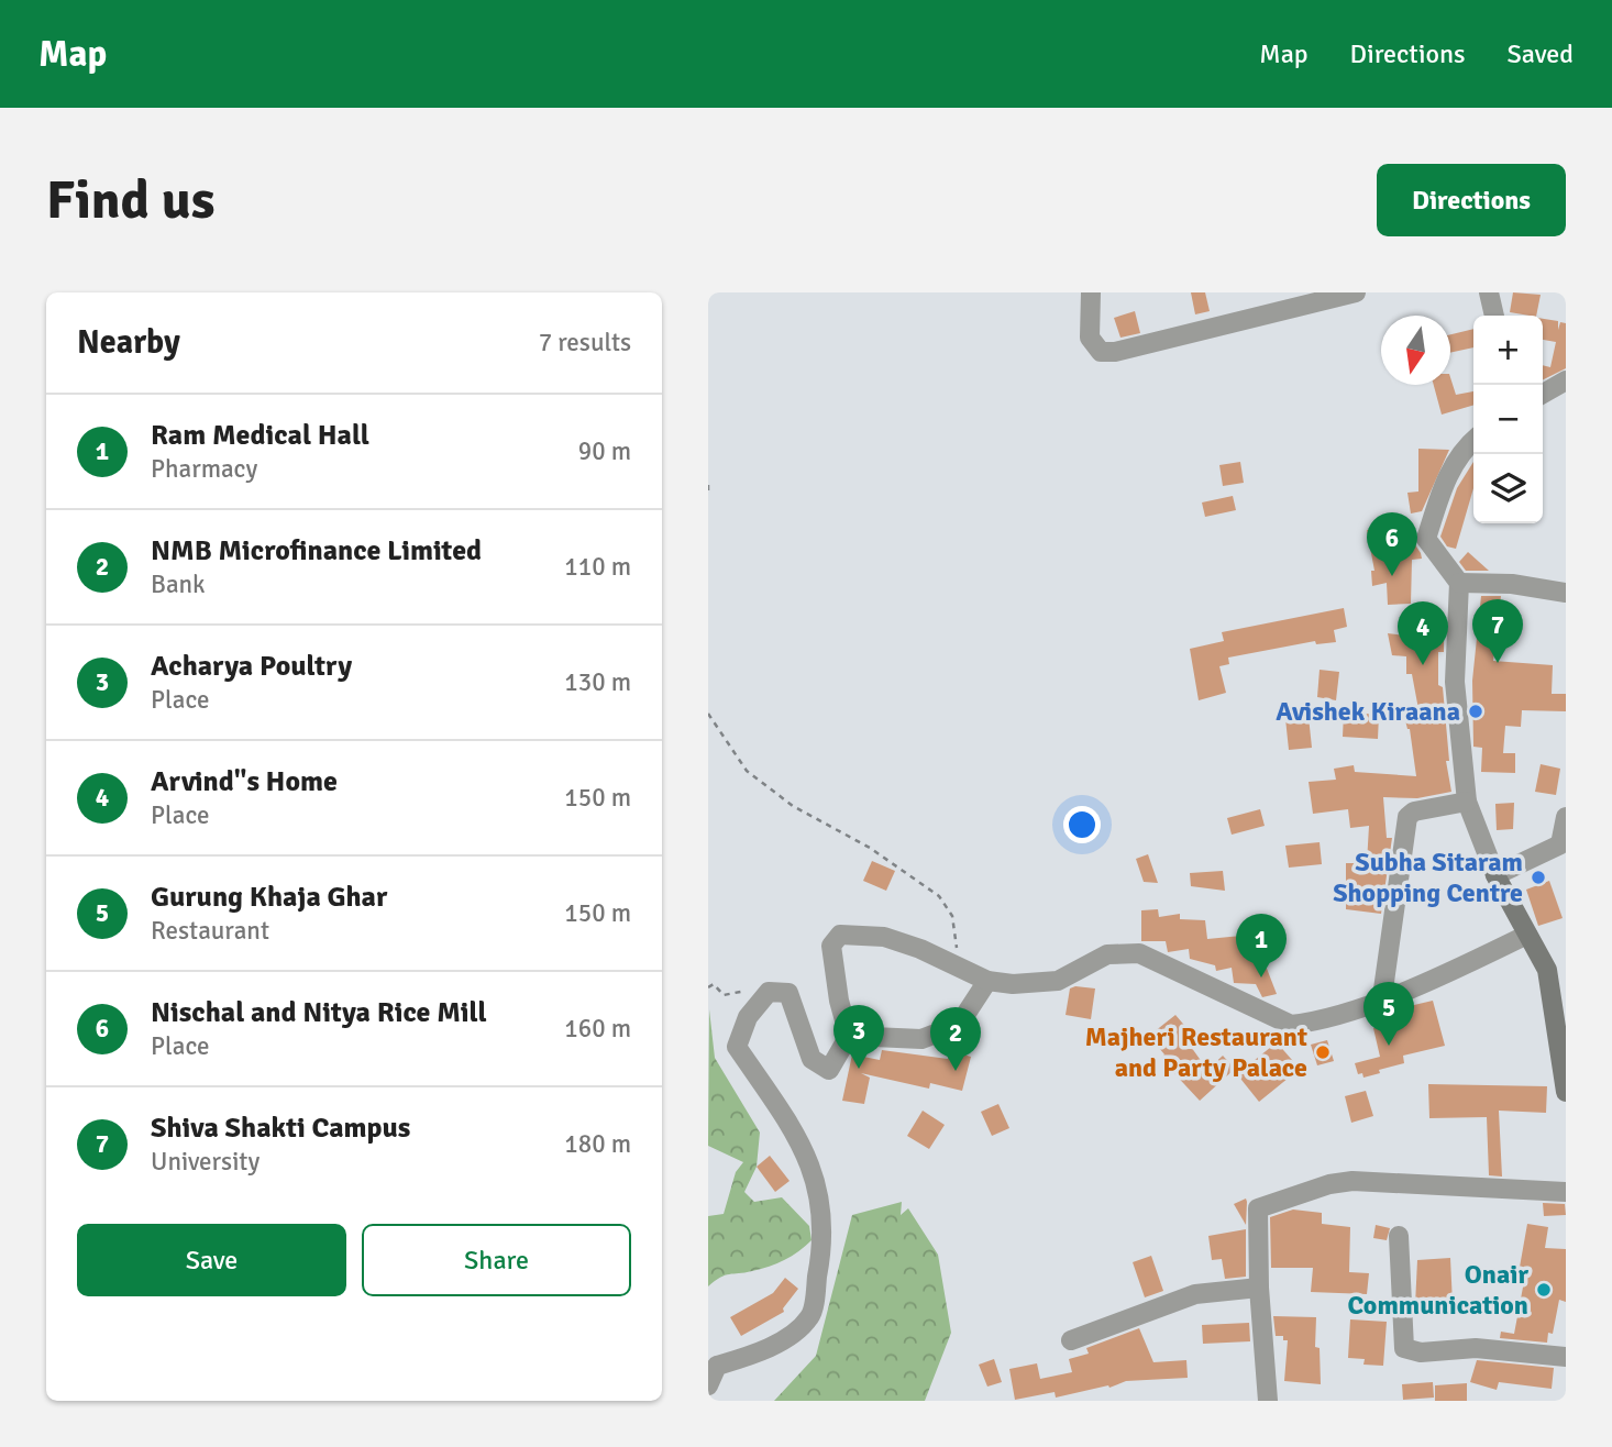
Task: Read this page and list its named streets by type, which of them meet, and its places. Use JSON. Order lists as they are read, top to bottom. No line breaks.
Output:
{"places":["Avishek Kiraana","Subha Sitaram Shopping Centre","Majheri Restaurant and Party Palace","Onair Communication"],"north":"bottom","page":{"header":"Map","nav":["Map","Directions","Saved"],"buttons":["Directions",["Save","Share"]],"title":"Find us","heading":["Nearby","7 results"],"map_buttons":["+","−"],"list":[{"mark":"1","name":"Ram Medical Hall","note":"Pharmacy","value":"90 m"},{"mark":"2","name":"NMB Microfinance Limited","note":"Bank","value":"110 m"},{"mark":"3","name":"Acharya Poultry","note":"Place","value":"130 m"},{"mark":"4","name":"Arvind\"s Home","note":"Place","value":"150 m"},{"mark":"5","name":"Gurung Khaja Ghar","note":"Restaurant","value":"150 m"},{"mark":"6","name":"Nischal and Nitya Rice Mill","note":"Place","value":"160 m"},{"mark":"7","name":"Shiva Shakti Campus","note":"University","value":"180 m"}],"pins":["6","7","4","1","5","3","2"]}}
